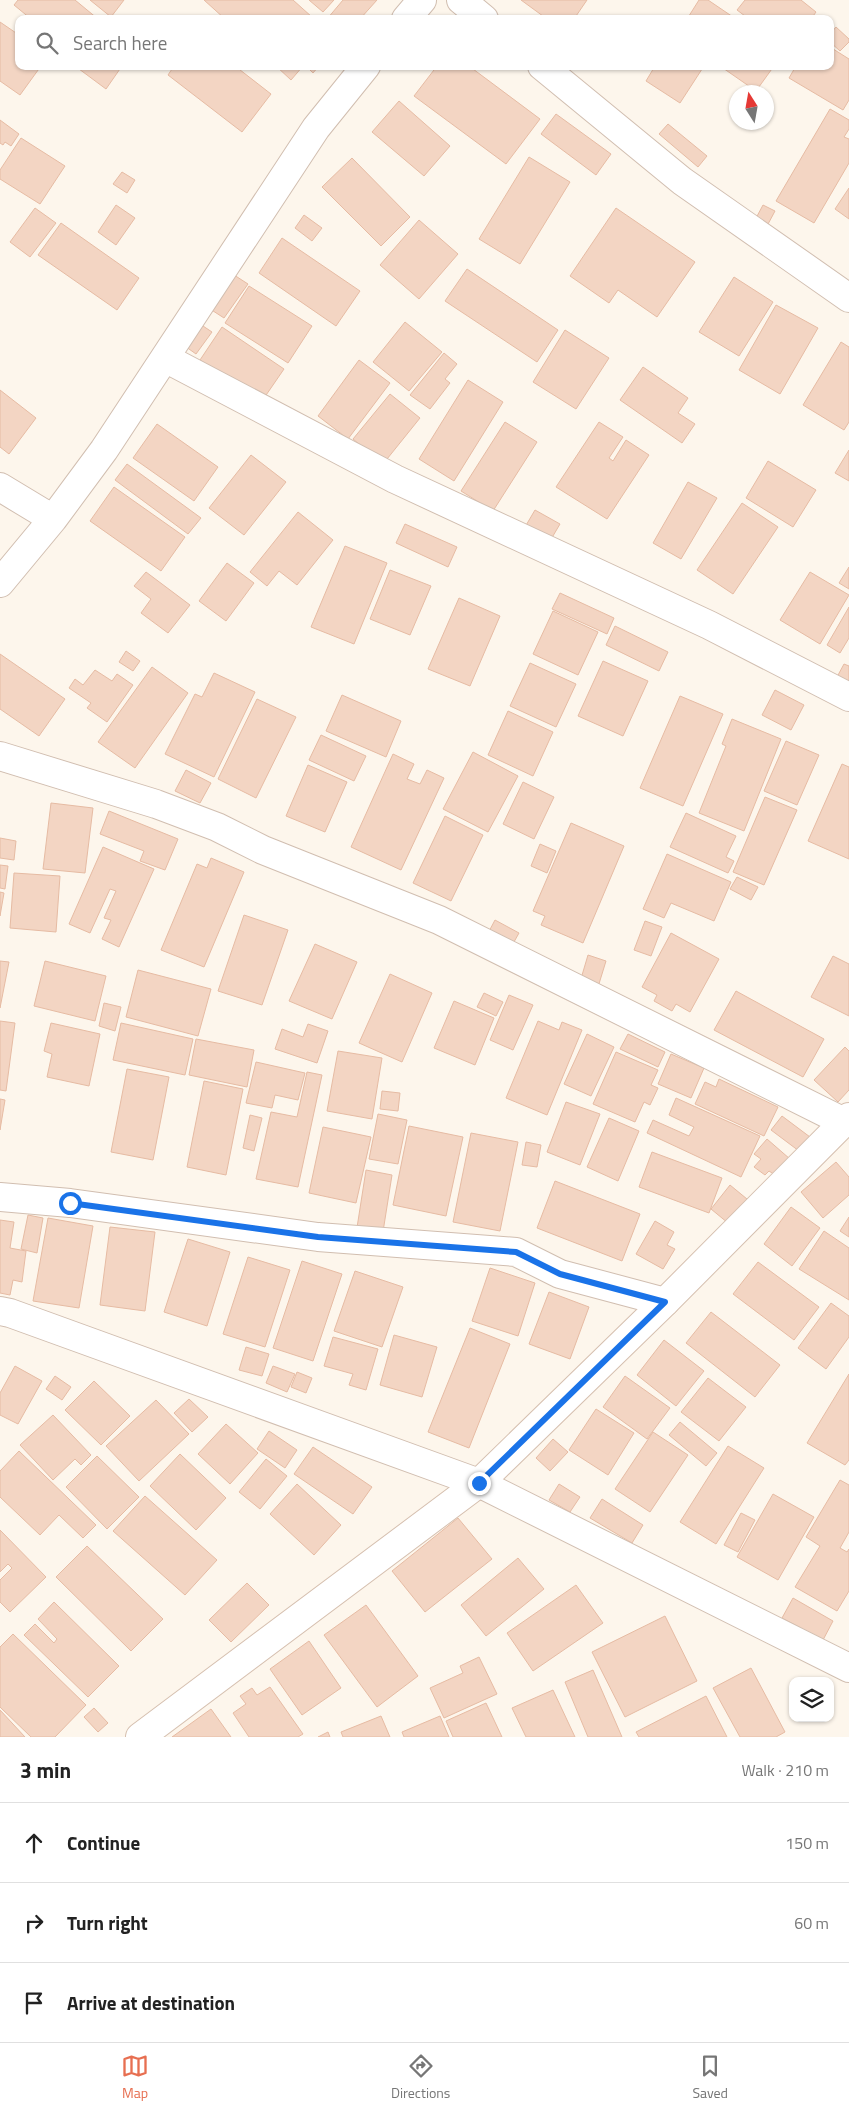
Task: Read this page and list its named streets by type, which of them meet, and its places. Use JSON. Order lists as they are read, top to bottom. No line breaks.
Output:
{"north":"top","page":{"search":"Search here","heading":["3 min","Walk · 210 m"],"list":[["Continue","150 m"],["Turn right","60 m"],"Arrive at destination"],"nav":["Map","Directions","Saved"]}}
